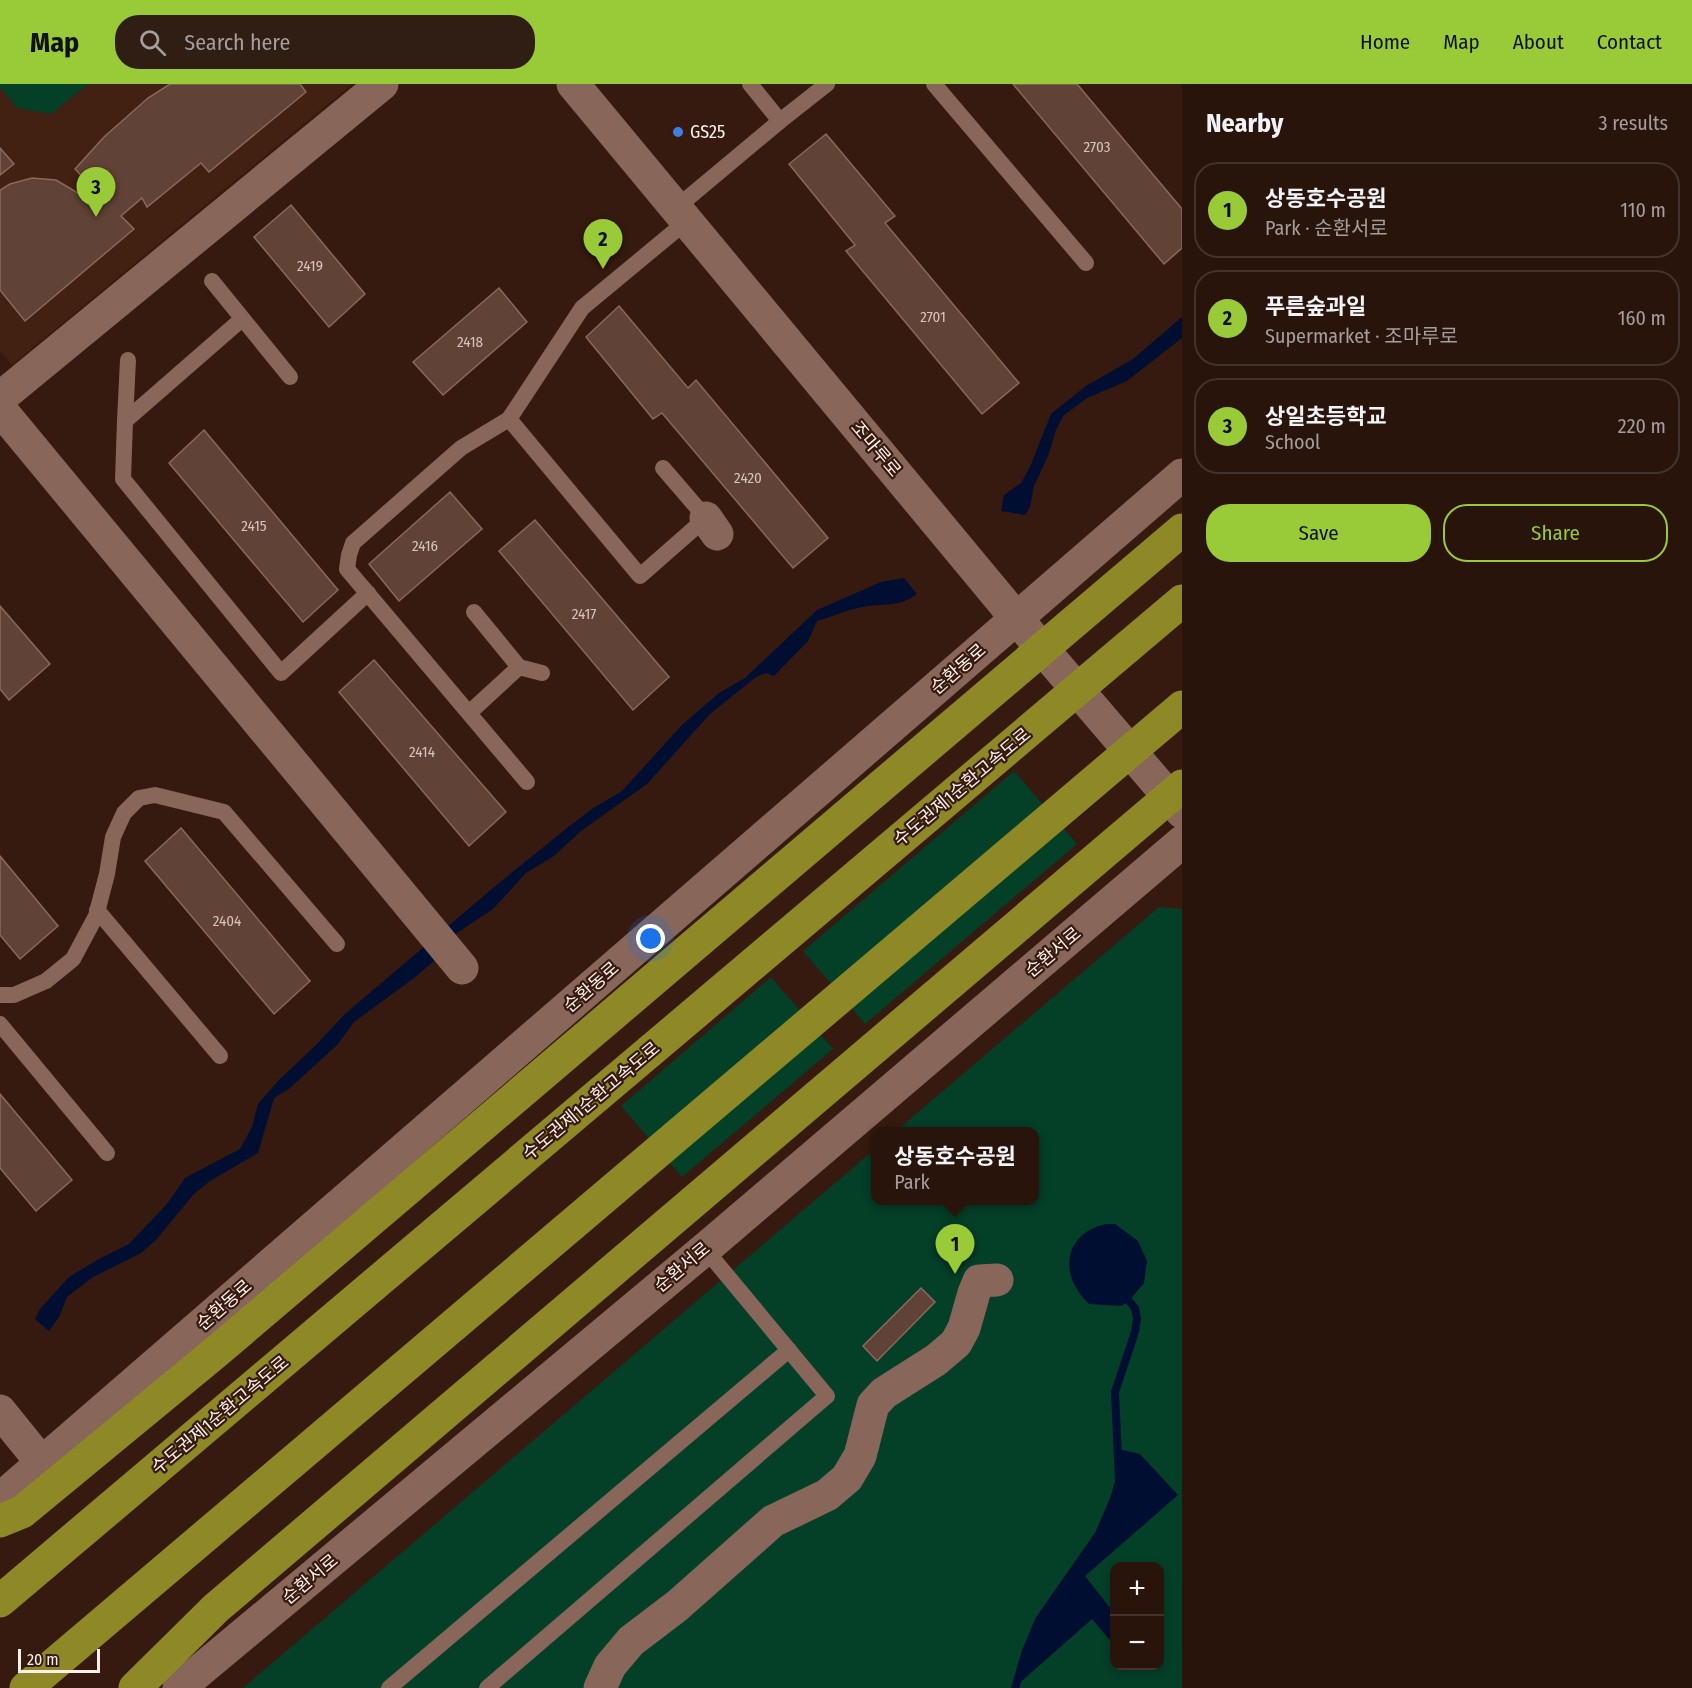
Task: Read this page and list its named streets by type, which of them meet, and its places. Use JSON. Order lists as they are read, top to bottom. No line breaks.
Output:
{"streets":{"highway":["수도권제1순환고속도로"],"street":["조마루로","순환동로","순환서로"]},"crossings":[["조마루로","순환동로"]],"places":["GS25"],"house_numbers":["2703","2419","2701","2418","2420","2415","2416","2417","2414","2404"],"scale_bar":"20 m","page":{"header":"Map","search":"Search here","nav":["Home","Map","About","Contact"],"heading":["Nearby","3 results"],"list":[{"mark":"1","name":"상동호수공원","note":"Park · 순환서로","value":"110 m"},{"mark":"2","name":"푸른숲과일","note":"Supermarket · 조마루로","value":"160 m"},{"mark":"3","name":"상일초등학교","note":"School","value":"220 m"}],"pins":["3","2","1"],"buttons":["Save","Share"],"popup":["상동호수공원","Park"],"map_buttons":["+","−"],"scale":"20 m"}}
